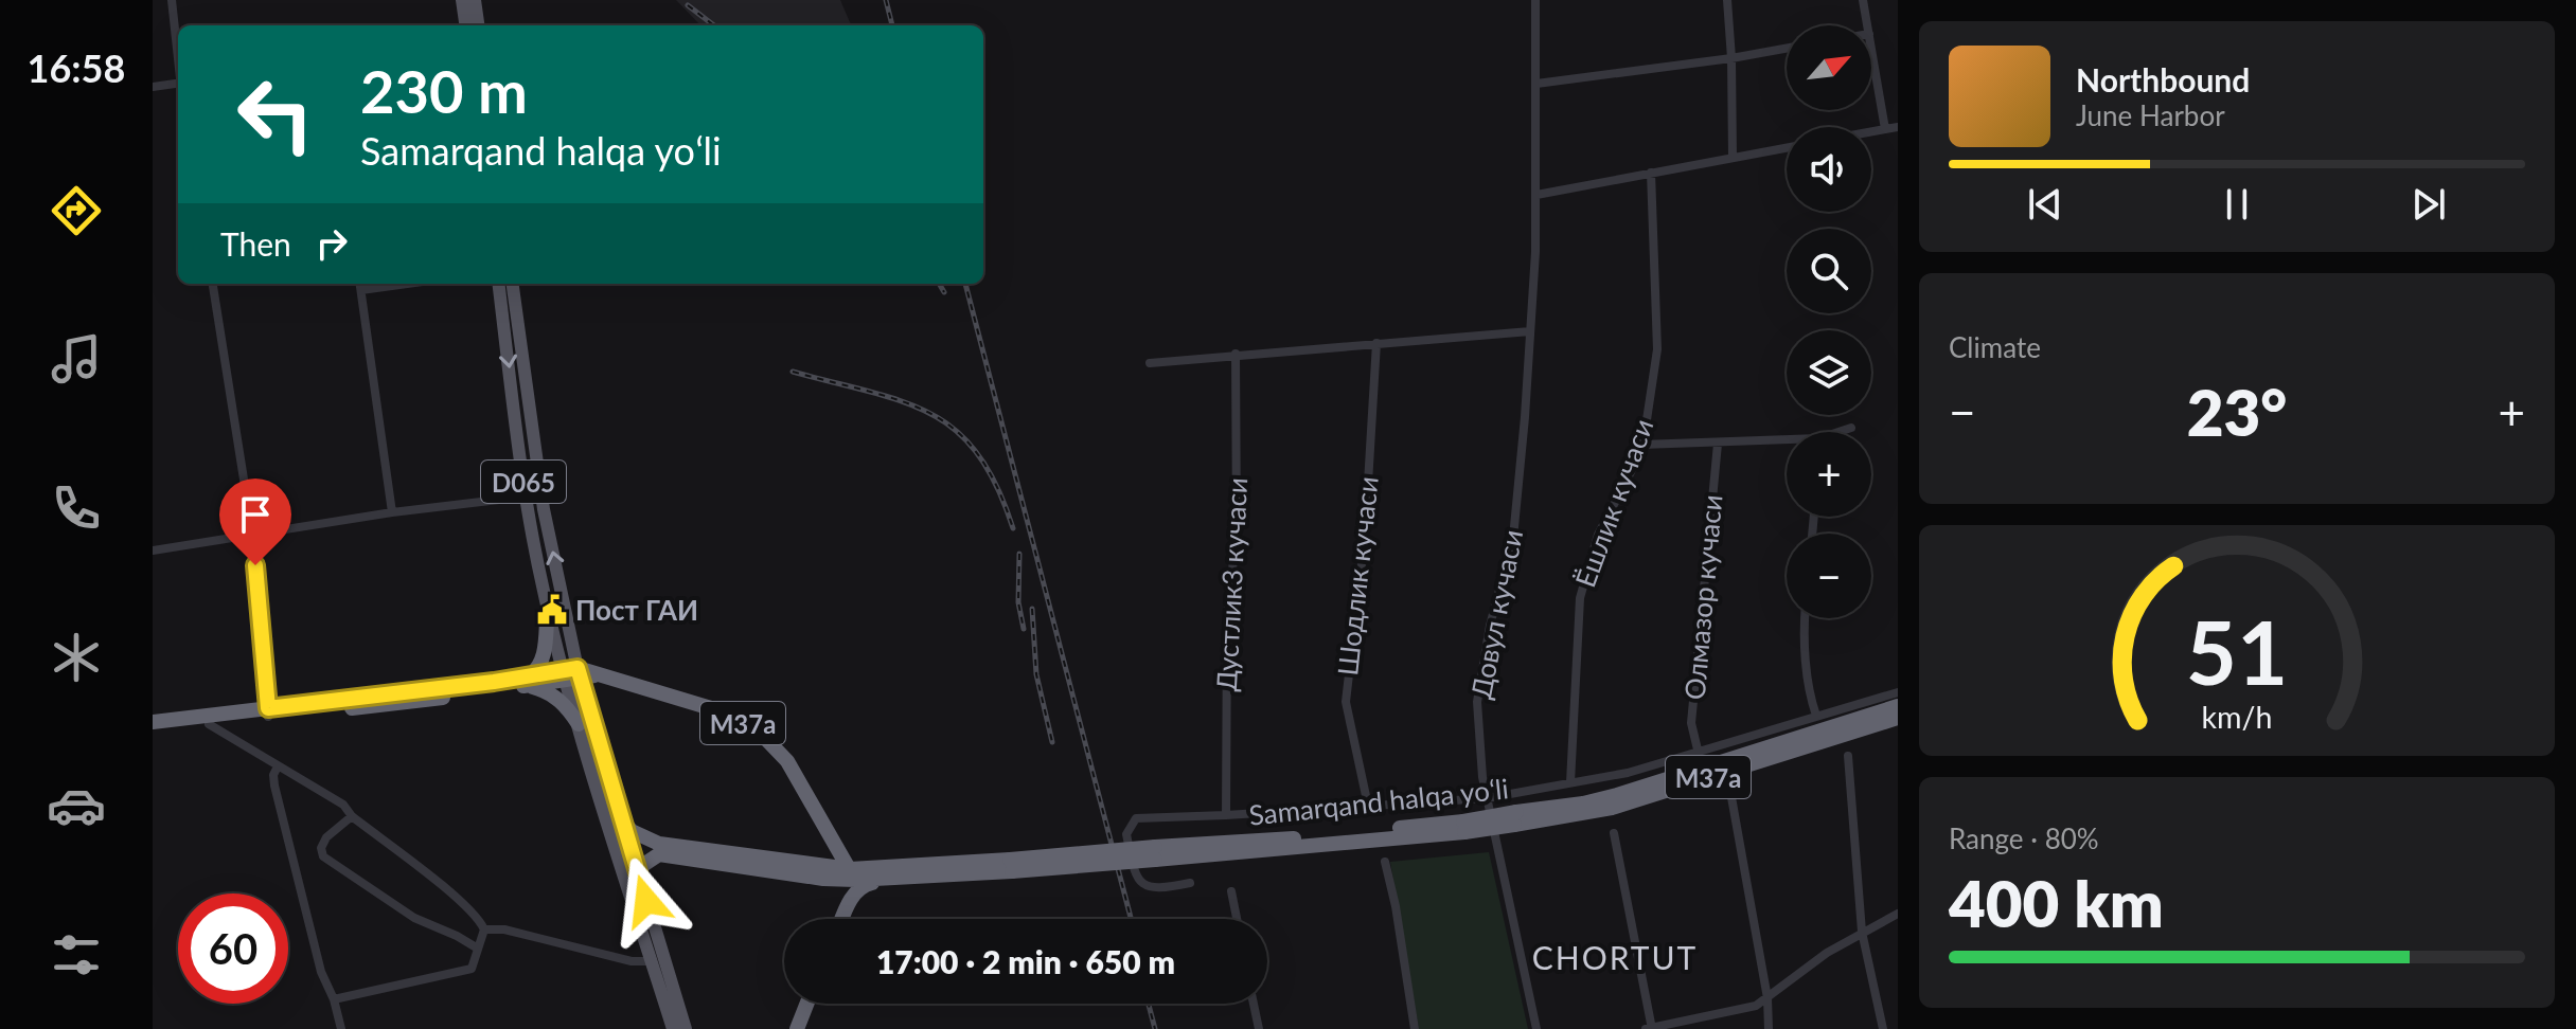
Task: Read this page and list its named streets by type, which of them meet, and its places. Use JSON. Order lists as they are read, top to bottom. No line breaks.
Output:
{"streets":{"highway":["M37a","Samarqand halqa yoʻli"],"main road":["D065"],"street":["Ёшлик кучаси","Шодлик кучаси","Дустлик3 кучаси","Олмазор кучаси","Довул кучаси"]},"crossings":[["D065","M37a"],["D065","Samarqand halqa yoʻli"],["M37a","Samarqand halqa yoʻli"]],"districts":["CHORTUT"],"places":{"public building":["Пост ГАИ"]},"north":"top right","page":{"tabs":"16:58","map_buttons":["+","−"],"turn":["230 m","Samarqand halqa yoʻli"],"song":["Northbound","June Harbor"],"then":"Then","tile":["Climate",["Range · 80%","400 km"]],"heat":["−","23°","+"],"limit":"60","trip":"17:00 · 2 min · 650 m","gauge":["51","km/h"]}}
